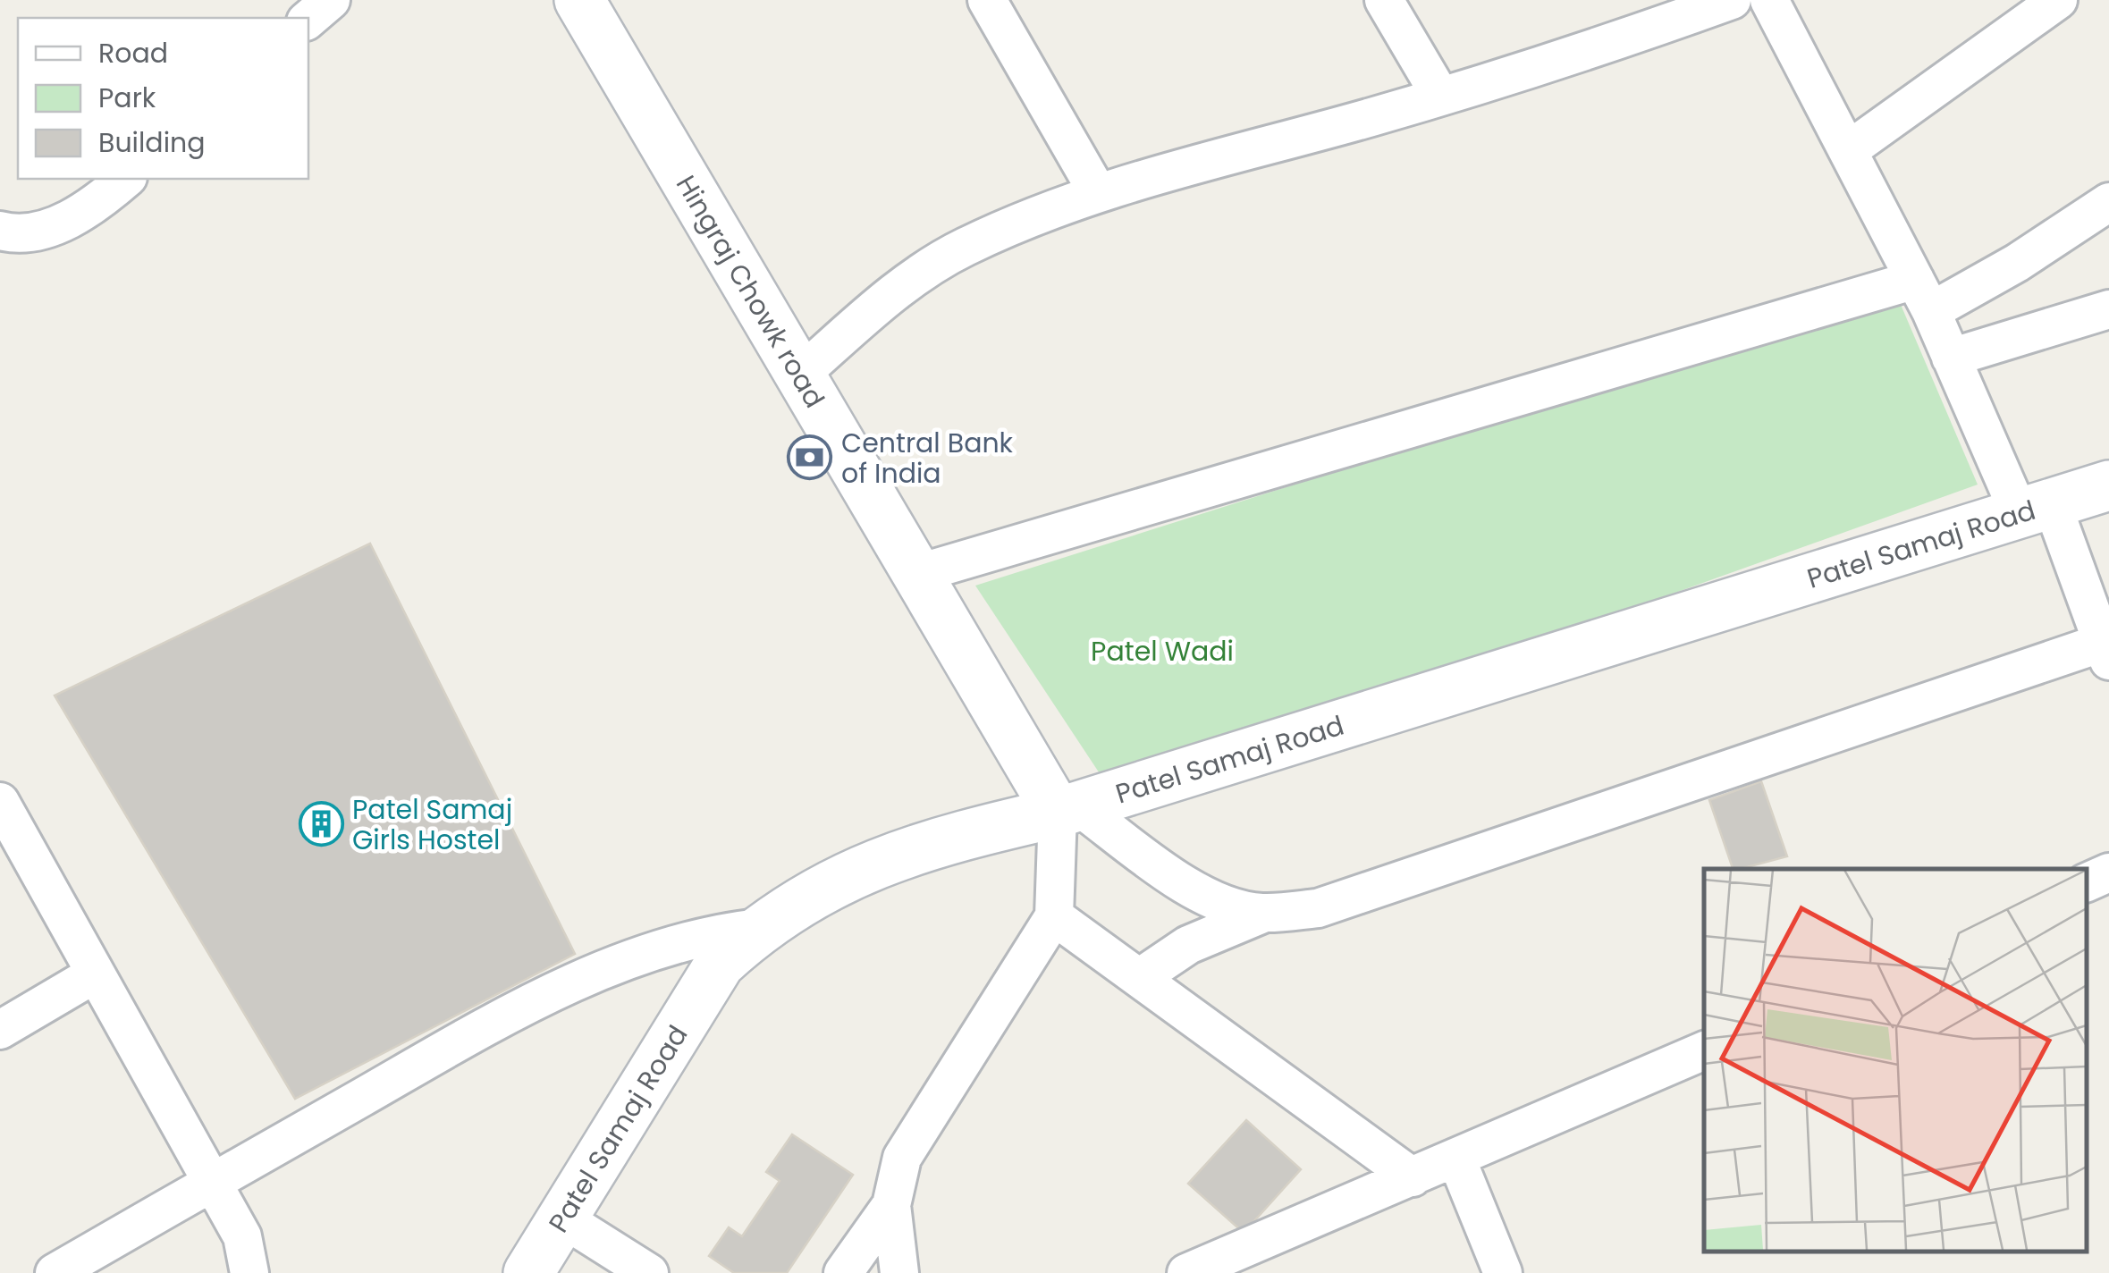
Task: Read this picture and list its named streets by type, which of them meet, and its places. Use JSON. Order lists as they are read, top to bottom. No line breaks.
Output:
{"streets":{"street":["Hingraj Chowk road","Patel Samaj Road"]},"crossings":[["Hingraj Chowk road","Patel Samaj Road"]],"parks":["Patel Wadi"],"places":{"bank":["Central Bank of India"],"building":["Patel Samaj Girls Hostel"]},"legend":["Road","Park","Building"]}
